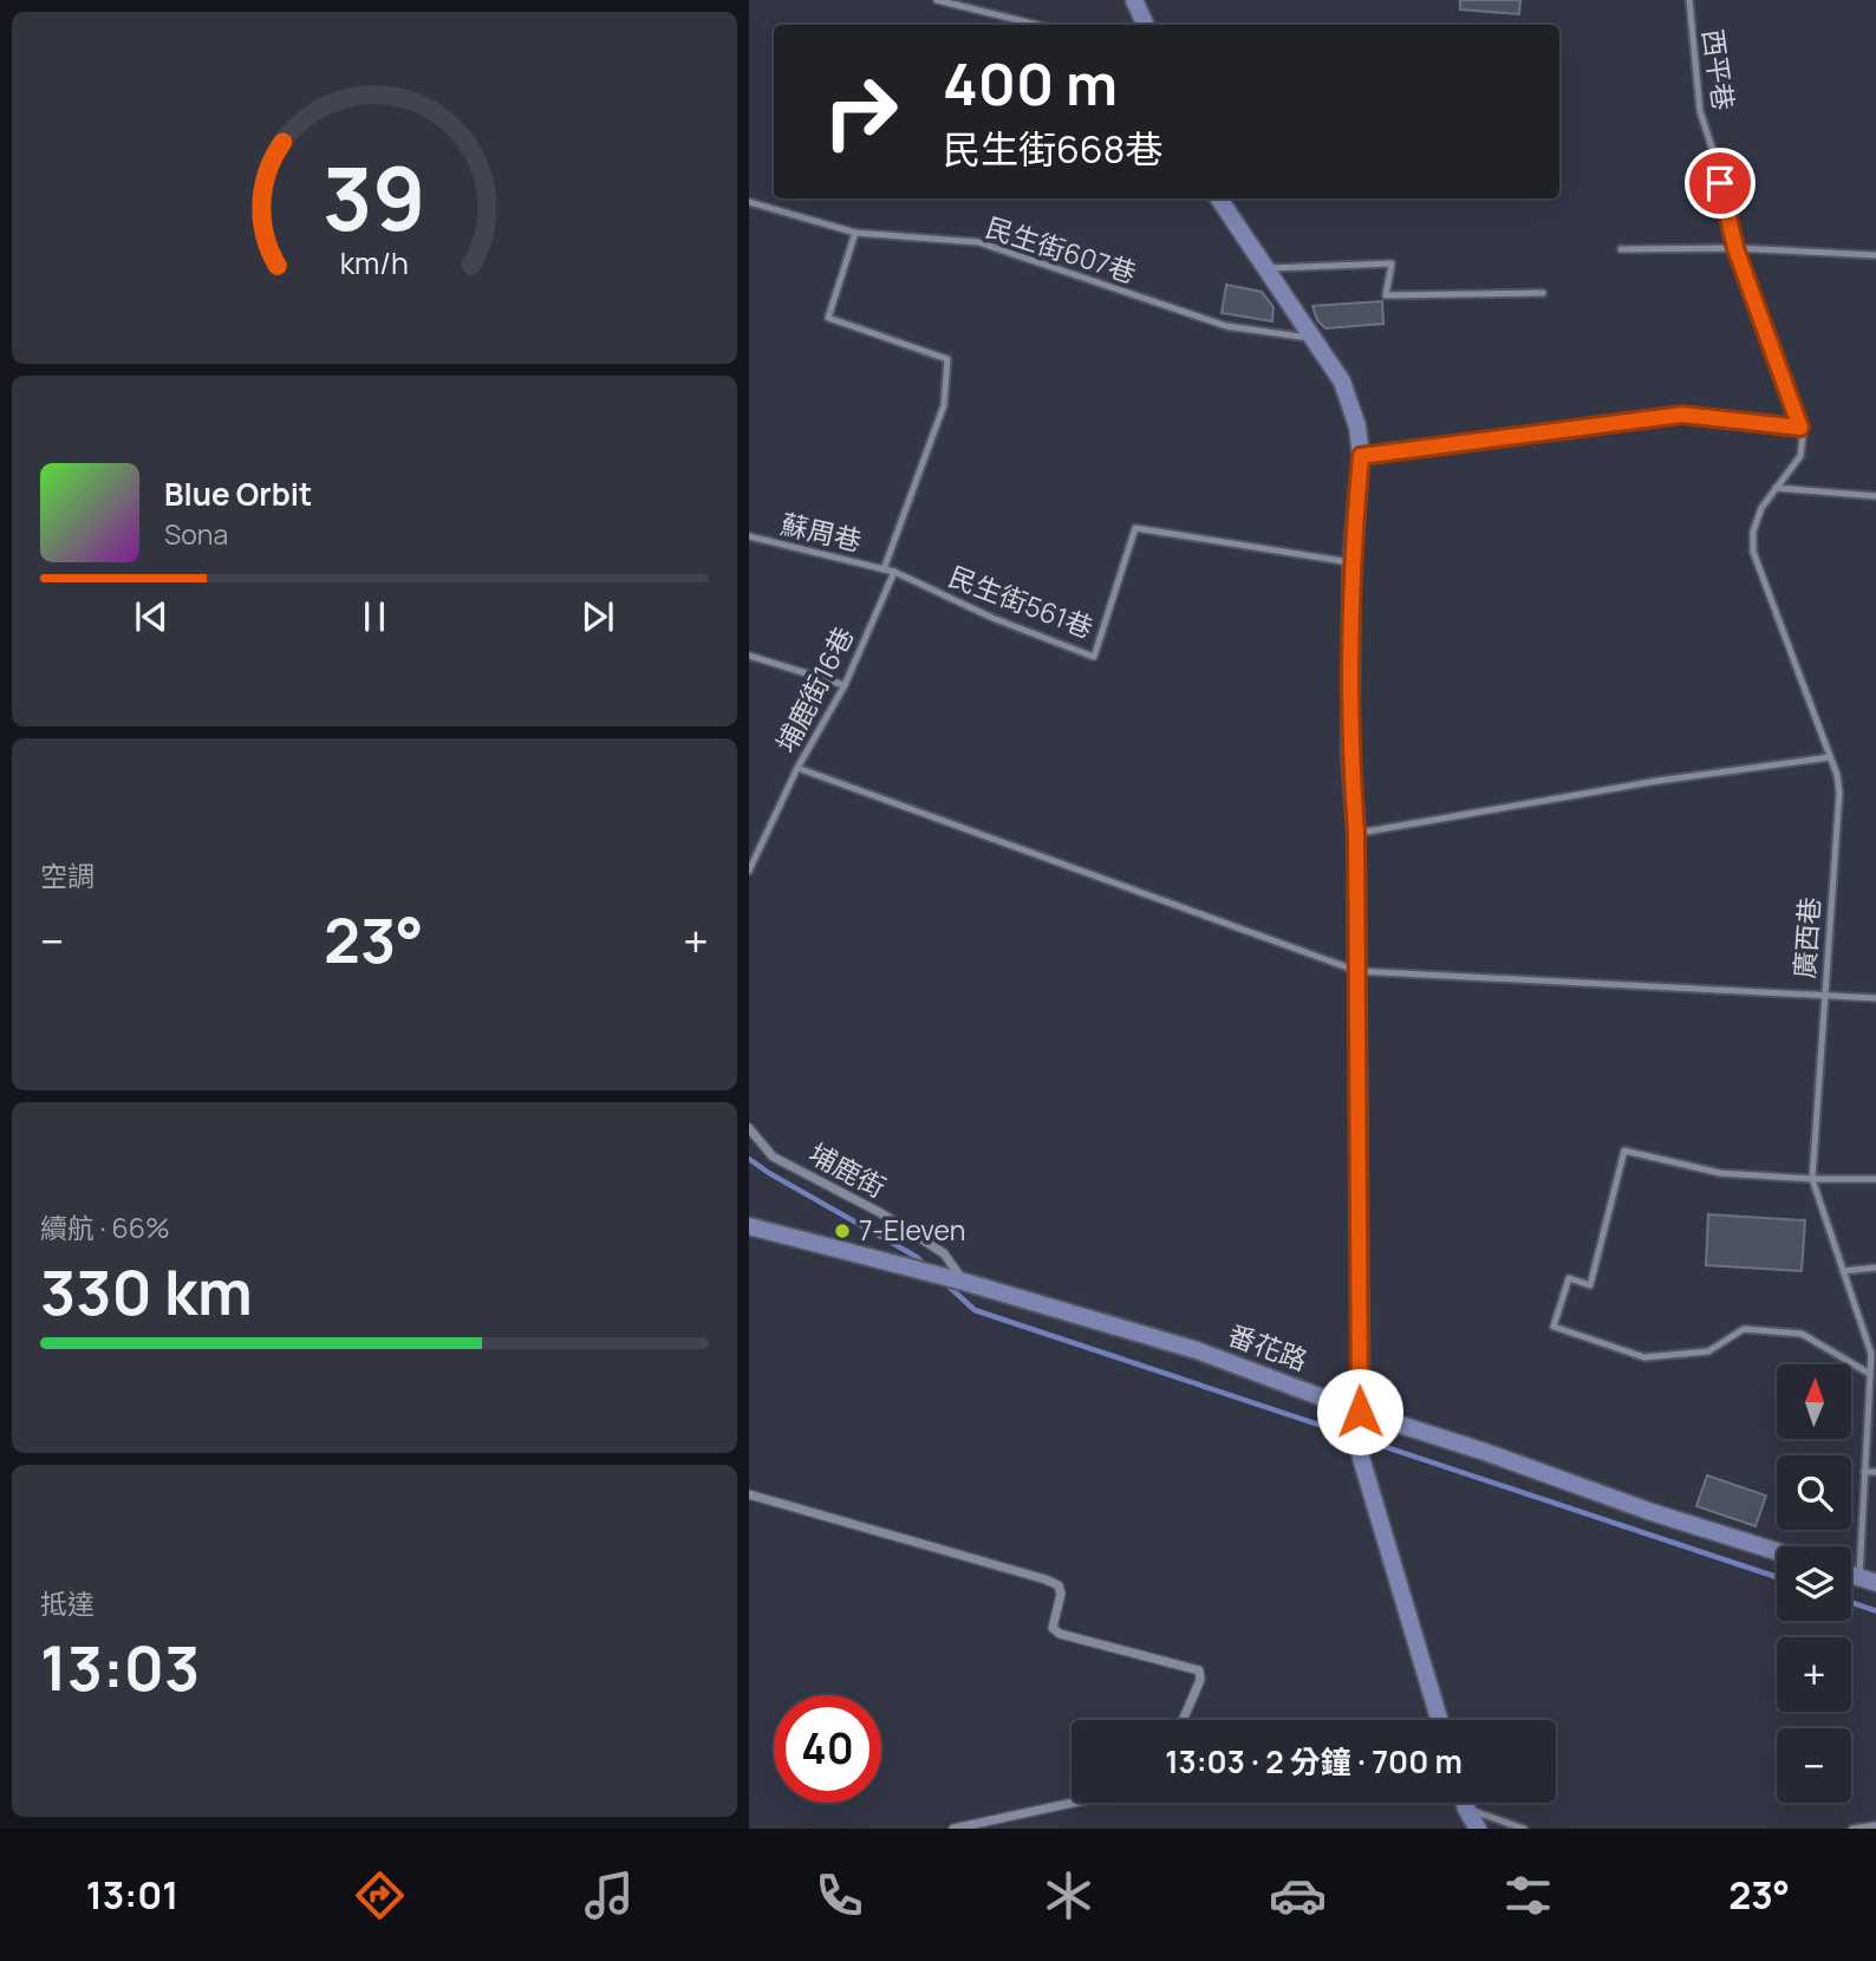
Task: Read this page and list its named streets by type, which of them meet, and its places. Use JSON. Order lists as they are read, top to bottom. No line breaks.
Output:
{"streets":{"street":["埔鹿街","番花路"],"lane":["西平巷","民生街607巷","蘇周巷","民生街561巷","埔鹿街16巷","廣西巷"]},"crossings":[["西平巷","廣西巷"],["蘇周巷","民生街561巷"],["民生街561巷","埔鹿街16巷"],["埔鹿街","番花路"]],"places":["7-Eleven"],"north":"top","page":{"turn":["400 m","民生街668巷"],"song":["Blue Orbit","Sona"],"tile":["空調",["續航 · 66%","330 km"],["抵達","13:03"]],"heat":["−","23°","+"],"map_buttons":["+","−"],"limit":"40","trip":"13:03 · 2 分鐘 · 700 m","tabs":["13:01","23°"],"gauge":["39","km/h"]}}
